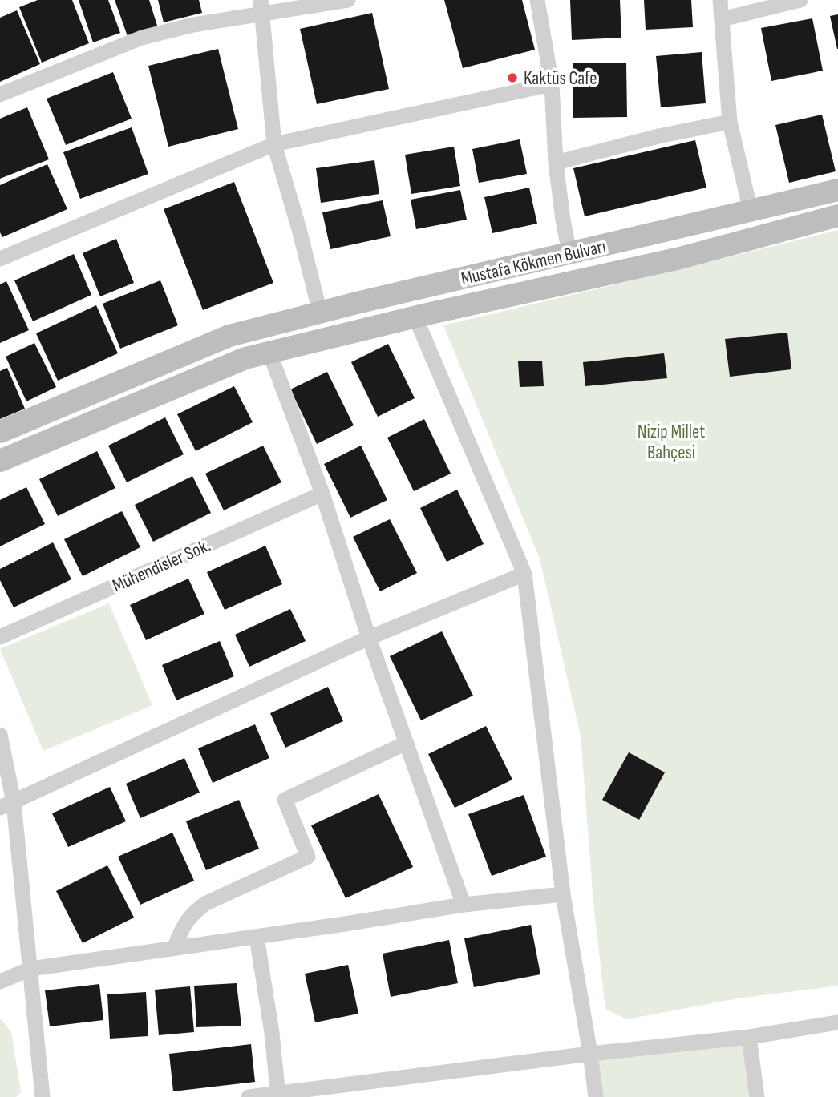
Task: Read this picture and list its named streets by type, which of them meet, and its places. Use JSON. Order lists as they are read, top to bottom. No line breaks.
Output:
{"streets":{"main road":["Mustafa Kökmen Bulvarı"],"street":["Mühendisler Sok."]},"parks":["Nizip Millet Bahçesi"],"places":["Kaktüs Cafe"]}
